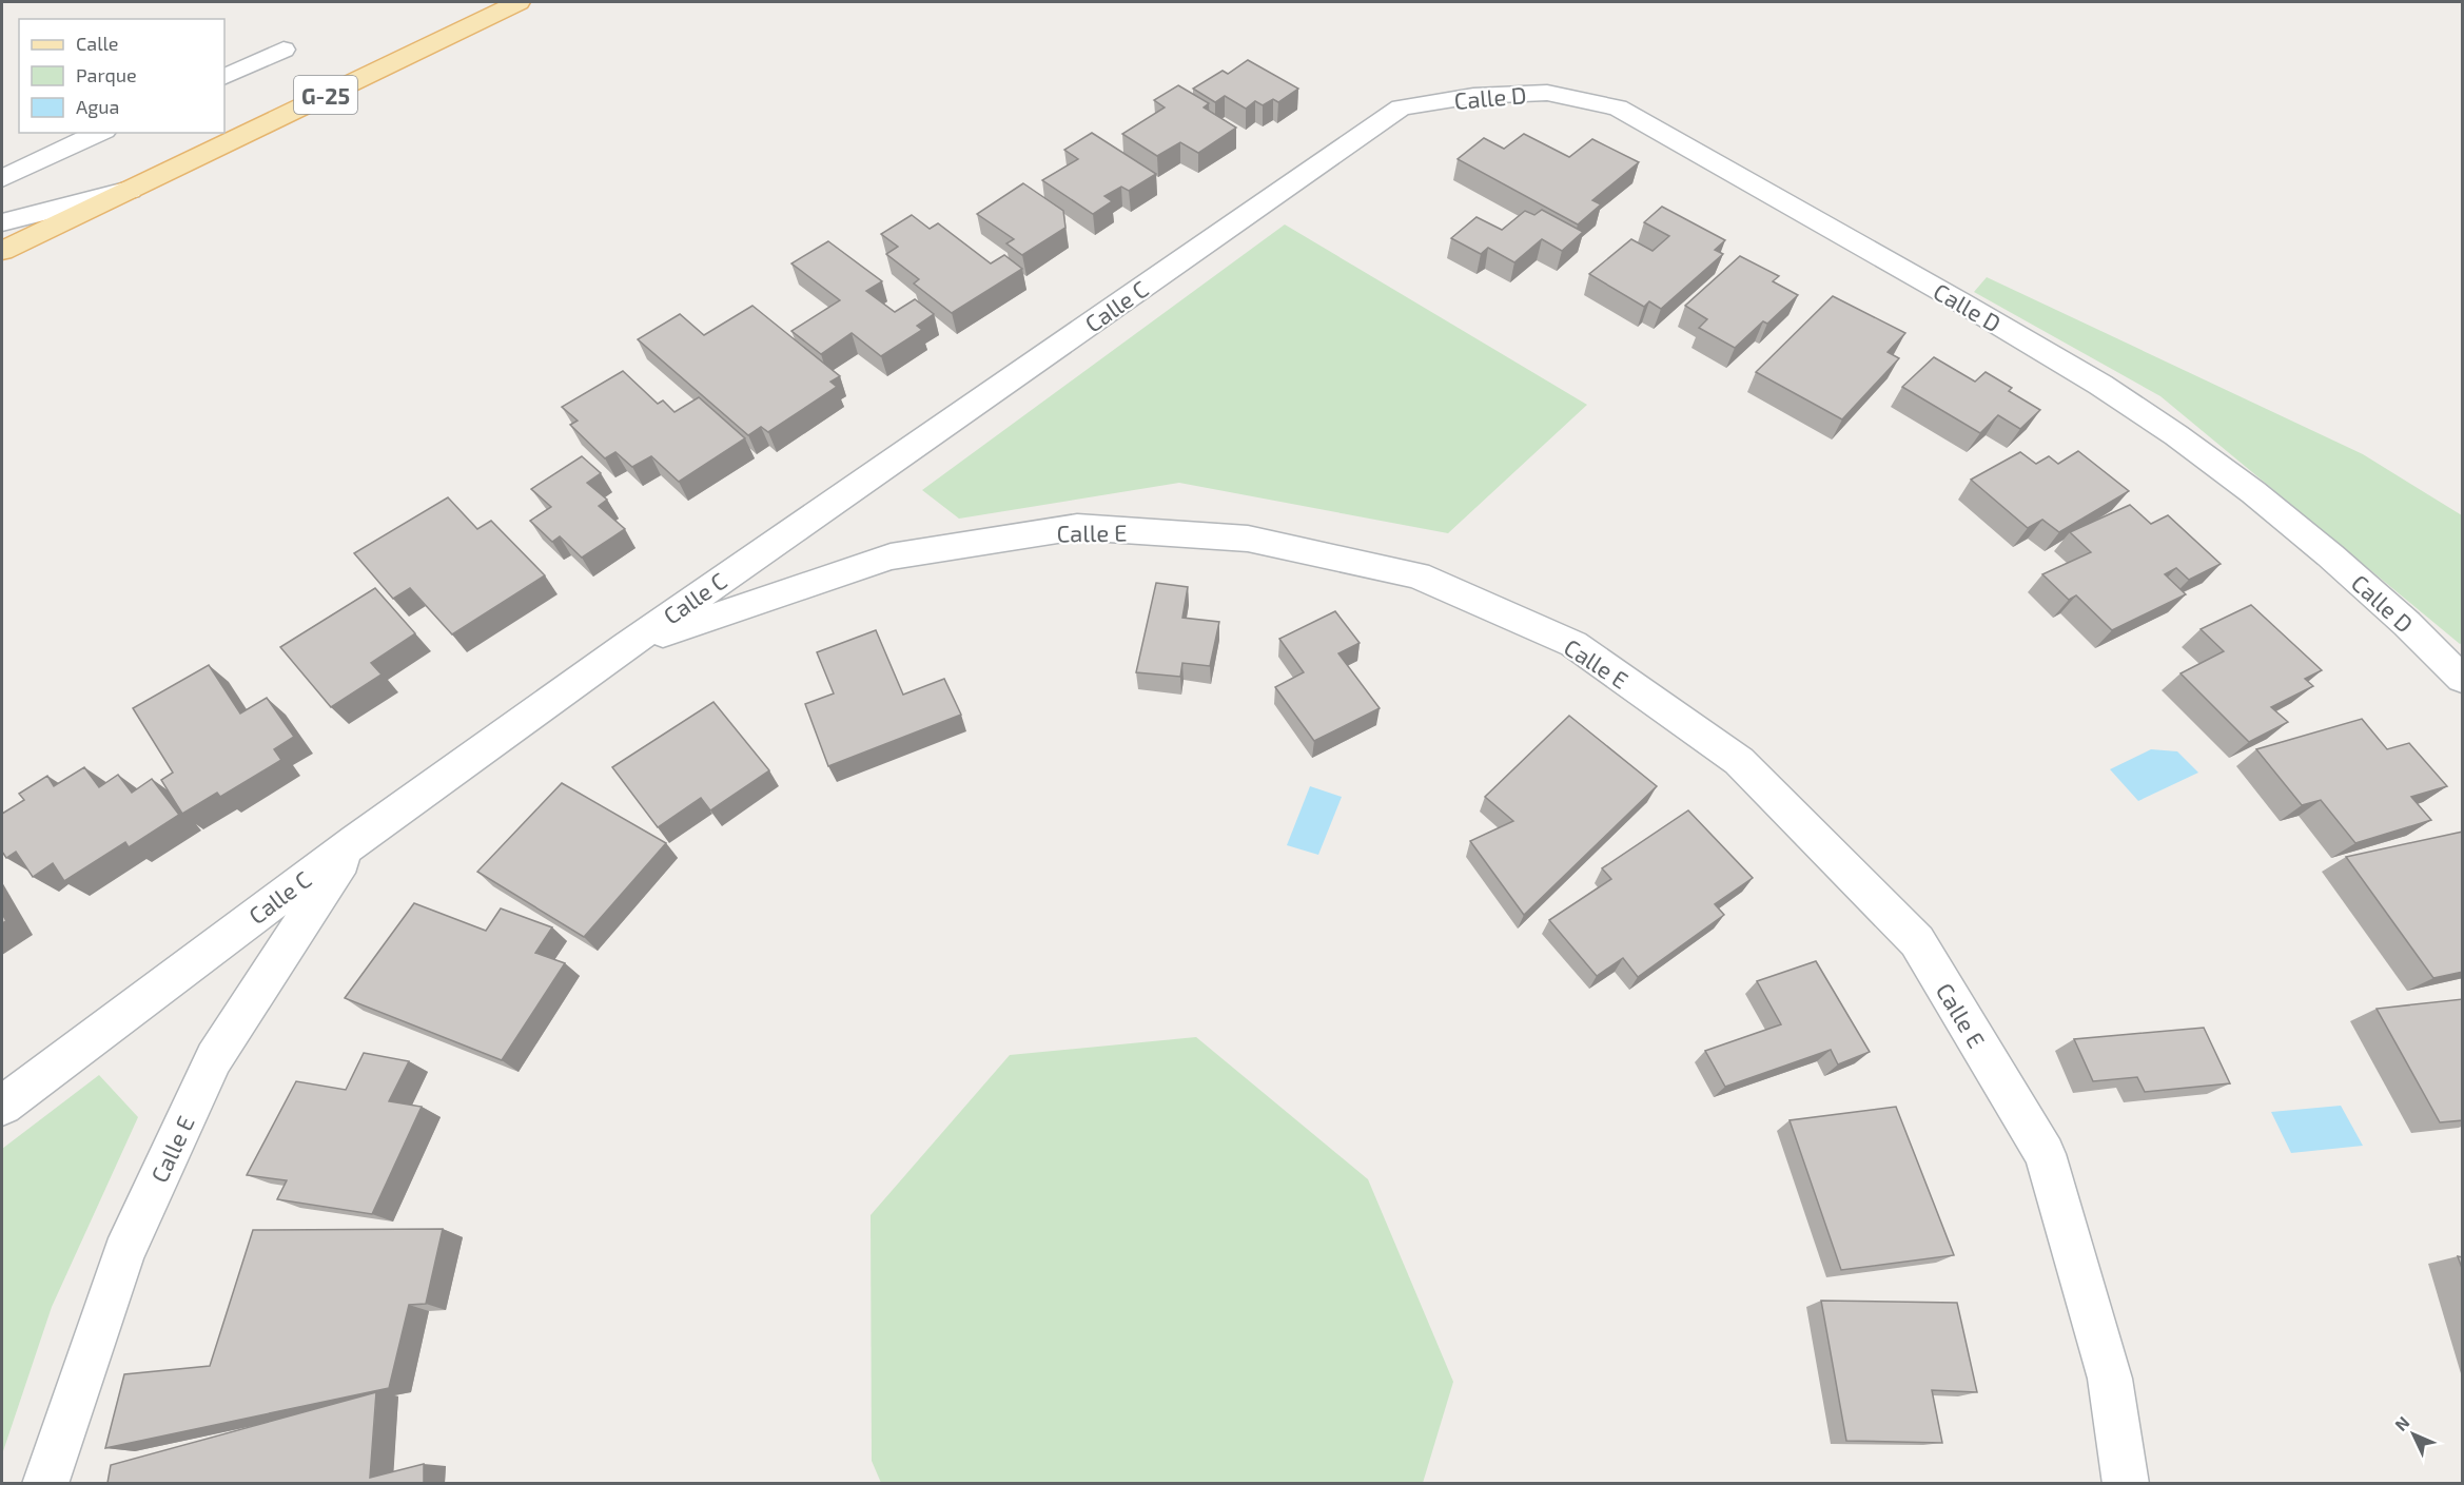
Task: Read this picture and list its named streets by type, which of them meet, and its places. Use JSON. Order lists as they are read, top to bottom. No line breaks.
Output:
{"streets":{"main road":["G-25"],"street":["Calle D","Calle C","Calle E"]},"crossings":[["Calle D","Calle C"],["Calle C","Calle E"]],"legend":["Calle","Parque","Agua"],"north":"top left"}
